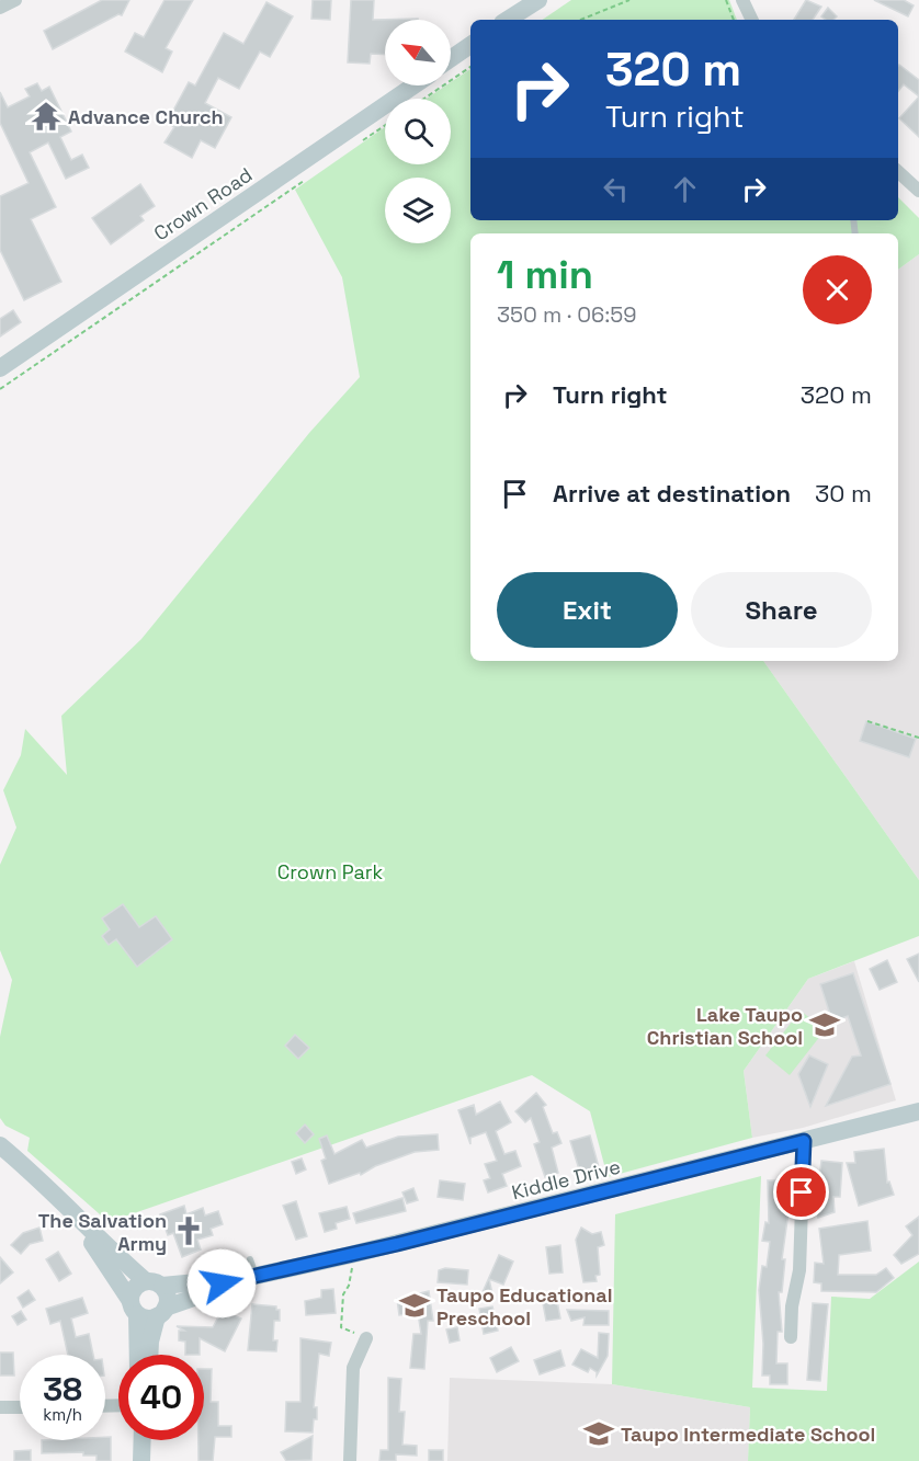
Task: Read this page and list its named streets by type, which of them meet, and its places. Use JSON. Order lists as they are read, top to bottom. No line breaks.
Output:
{"streets":{"street":["Crown Road","Kiddle Drive"]},"parks":["Crown Park"],"places":{"temple":["Advance Church"],"school or university":["Lake Taupo Christian School","Taupo Educational Preschool","Taupo Intermediate School"],"church":["The Salvation Army"]},"north":"top left","page":{"turn":["320 m","Turn right"],"heading":["1 min","350 m · 06:59"],"list":[{"name":"Turn right","value":"320 m"},{"name":"Arrive at destination","value":"30 m"}],"buttons":["Exit","Share"],"speed":"38 km/h","limit":"40"}}
